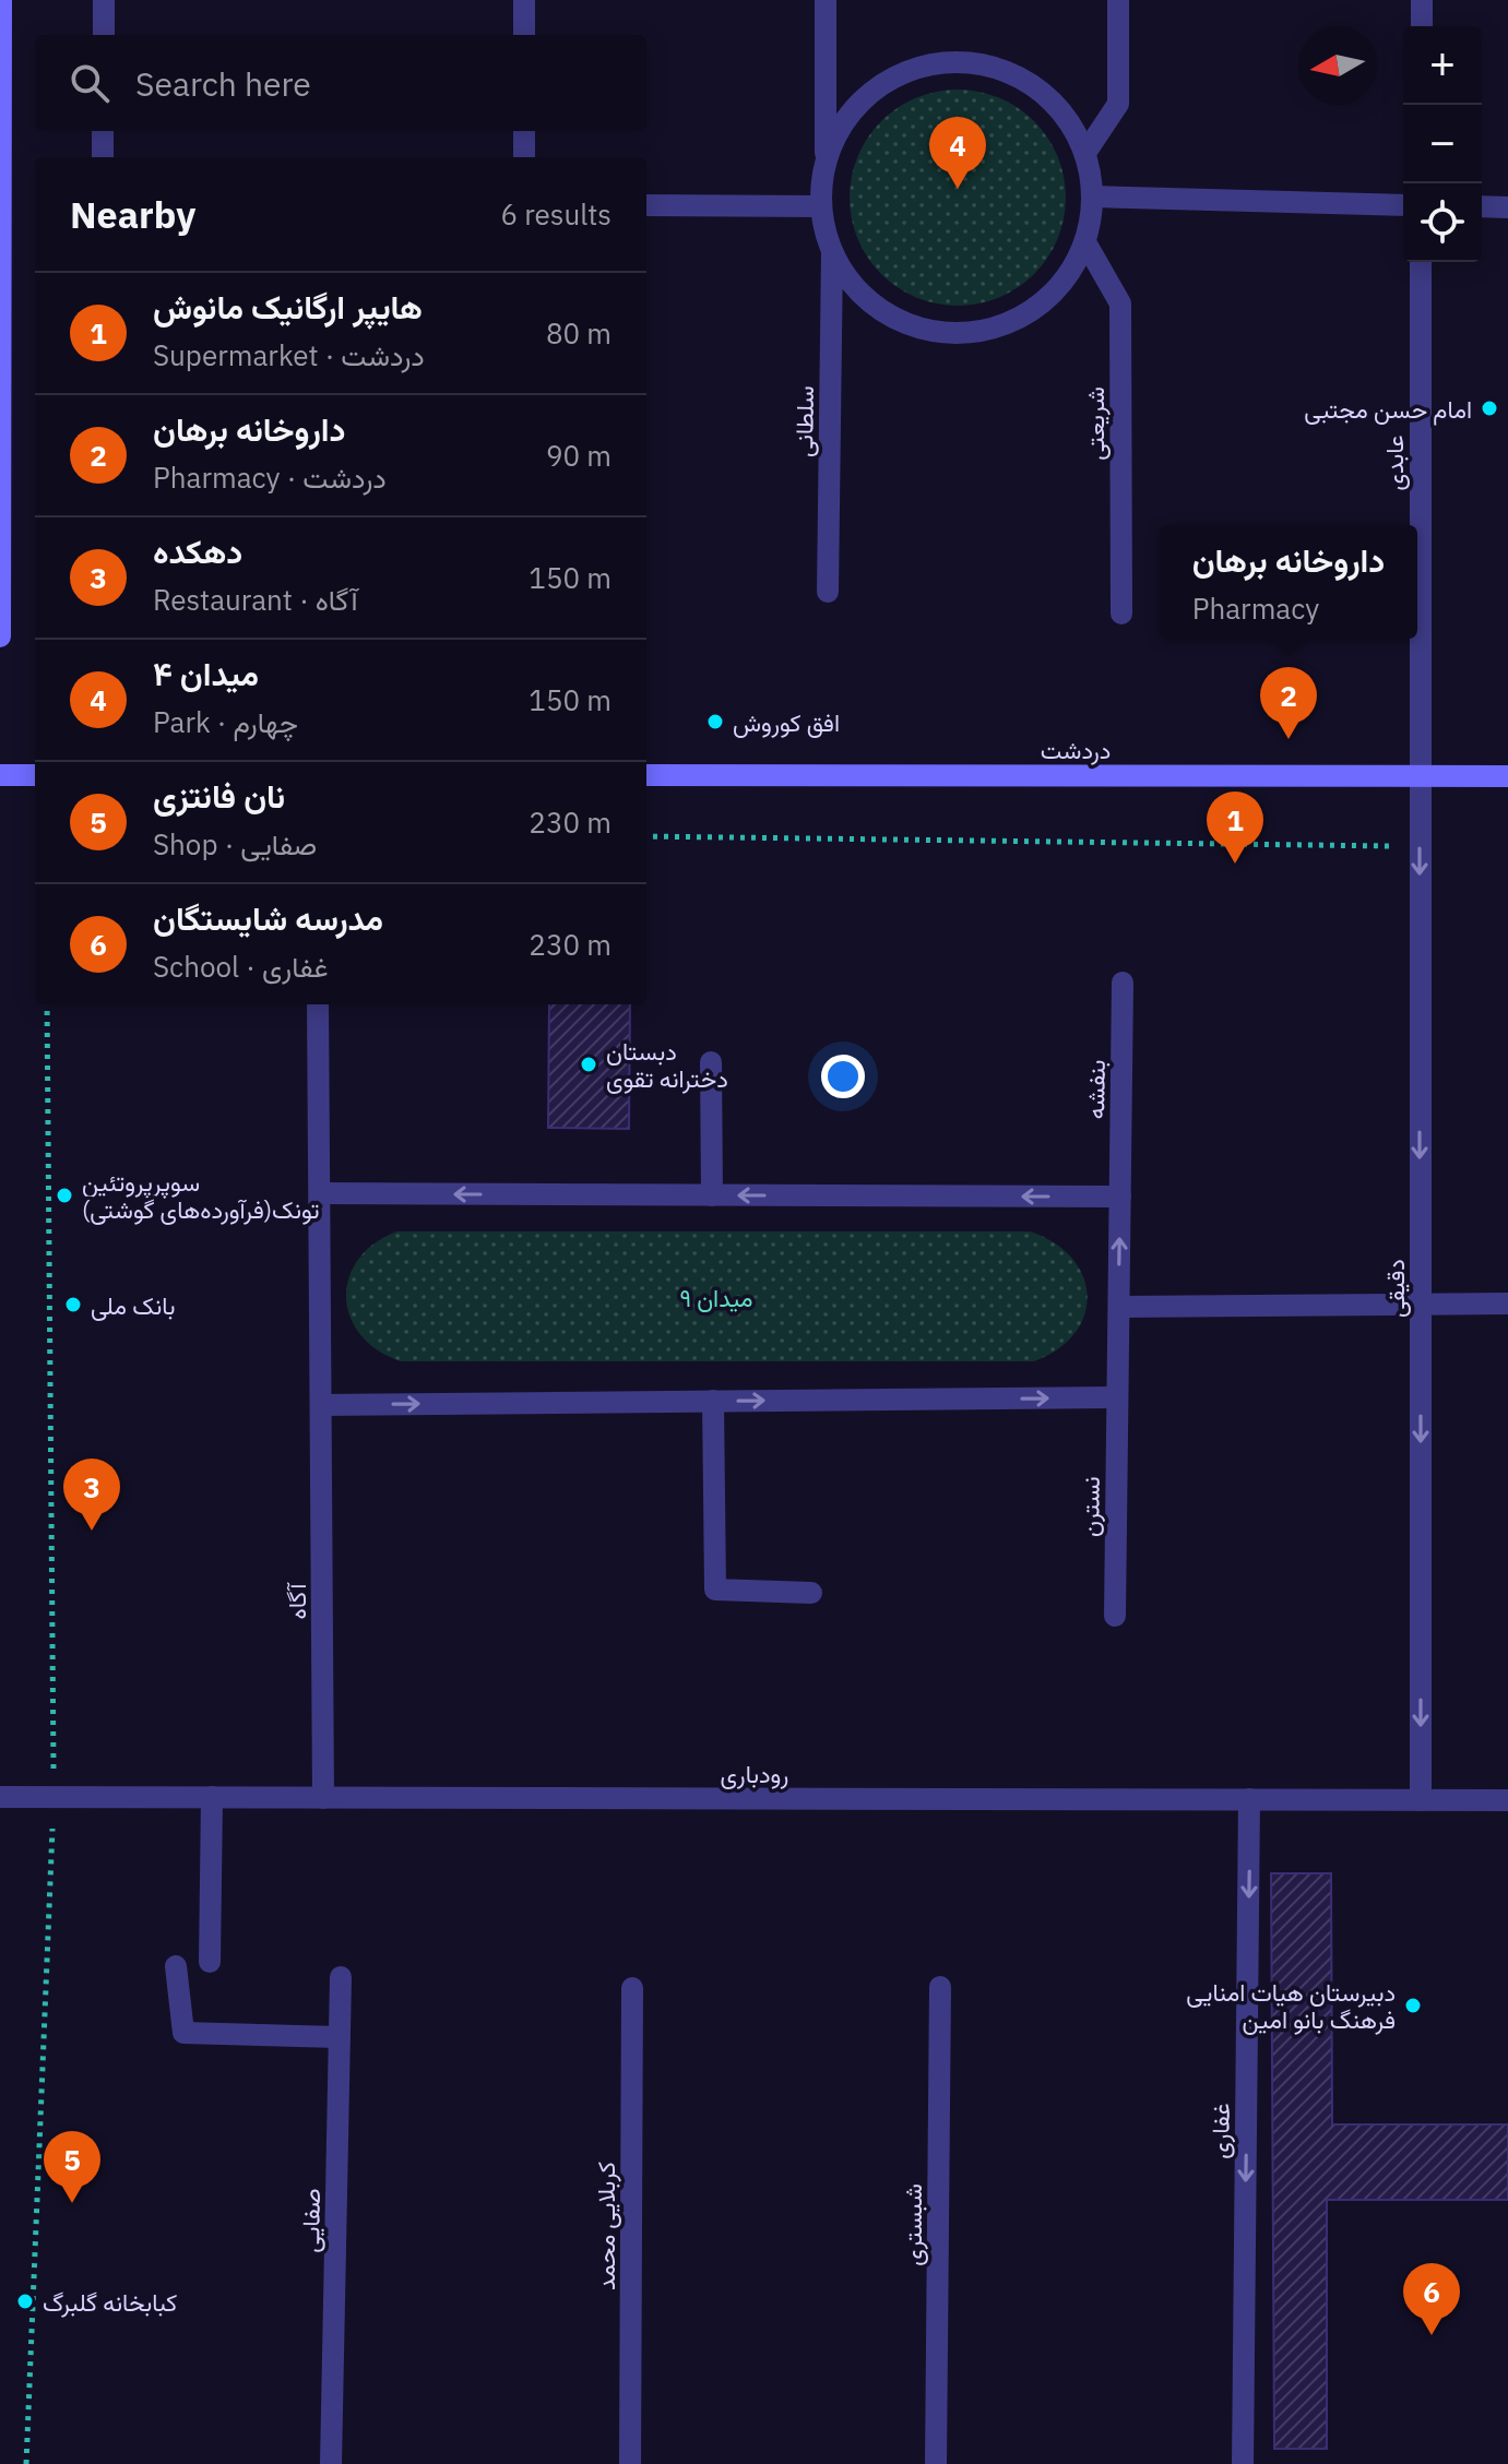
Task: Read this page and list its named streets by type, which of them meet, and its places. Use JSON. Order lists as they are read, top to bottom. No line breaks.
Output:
{"streets":{"main road":["دردشت"],"street":["سلطانی","شریعتی","عابدی","بنفشه","دقیقی","نسترن","آگاه","رودباری","غفاری","صفایی","شبستری","کربلایی محمد"]},"crossings":[["سلطانی","شریعتی"],["عابدی","دردشت"],["عابدی","دقیقی"],["دردشت","دقیقی"],["دقیقی","رودباری"],["آگاه","رودباری"],["رودباری","غفاری"]],"one_way":["دقیقی","غفاری"],"parks":["میدان ۹"],"places":["امام حسن مجتبی","افق کوروش","دبستان دخترانه تقوی","سوپرپروتئین تونک(فرآورده‌های گوشتی)","بانک ملی","دبیرستان هیات امنایی فرهنگ بانو امین","کبابخانه گلبرگ"],"north":"left","page":{"map_buttons":["+","−"],"search":"Search here","pins":["4","2","1","3","5","6"],"heading":["Nearby","6 results"],"list":[{"mark":"1","name":"هایپر ارگانیک مانوش","note":"Supermarket · دردشت","value":"80 m"},{"mark":"2","name":"داروخانه برهان","note":"Pharmacy · دردشت","value":"90 m"},{"mark":"3","name":"دهکده","note":"Restaurant · آگاه","value":"150 m"},{"mark":"4","name":"میدان ۴","note":"Park · چهارم","value":"150 m"},{"mark":"5","name":"نان فانتزی","note":"Shop · صفایی","value":"230 m"},{"mark":"6","name":"مدرسه شایستگان","note":"School · غفاری","value":"230 m"}],"popup":["داروخانه برهان","Pharmacy"]}}
